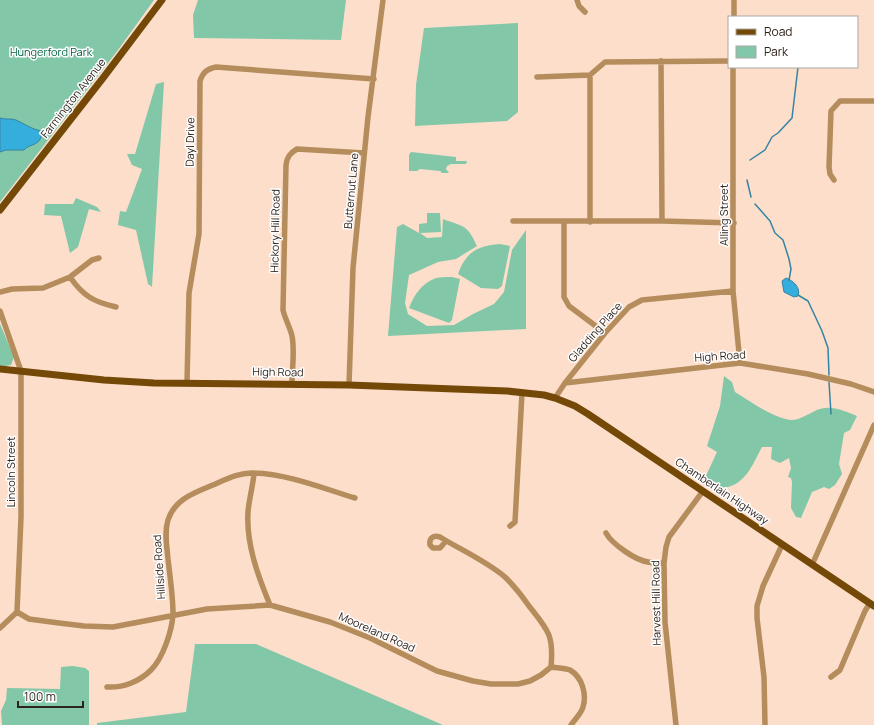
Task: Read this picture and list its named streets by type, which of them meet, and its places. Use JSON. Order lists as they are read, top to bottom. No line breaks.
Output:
{"streets":{"main road":["Farmington Avenue","High Road","Chamberlain Highway"],"street":["Dayl Drive","Butternut Lane","Alling Street","Hickory Hill Road","Gladding Place","Lincoln Street","Hillside Road","Harvest Hill Road","Mooreland Road"]},"crossings":[["Dayl Drive","Butternut Lane"],["Dayl Drive","High Road"],["Butternut Lane","Hickory Hill Road"],["Butternut Lane","High Road"],["Alling Street","Gladding Place"],["Alling Street","High Road"],["Hickory Hill Road","High Road"],["Gladding Place","High Road"],["Gladding Place","Chamberlain Highway"],["High Road","Lincoln Street"],["High Road","Chamberlain Highway"],["Lincoln Street","Mooreland Road"],["Chamberlain Highway","Harvest Hill Road"],["Hillside Road","Mooreland Road"]],"parks":["Hungerford Park"],"legend":["Road","Park"],"scale_bar":"100 m"}
